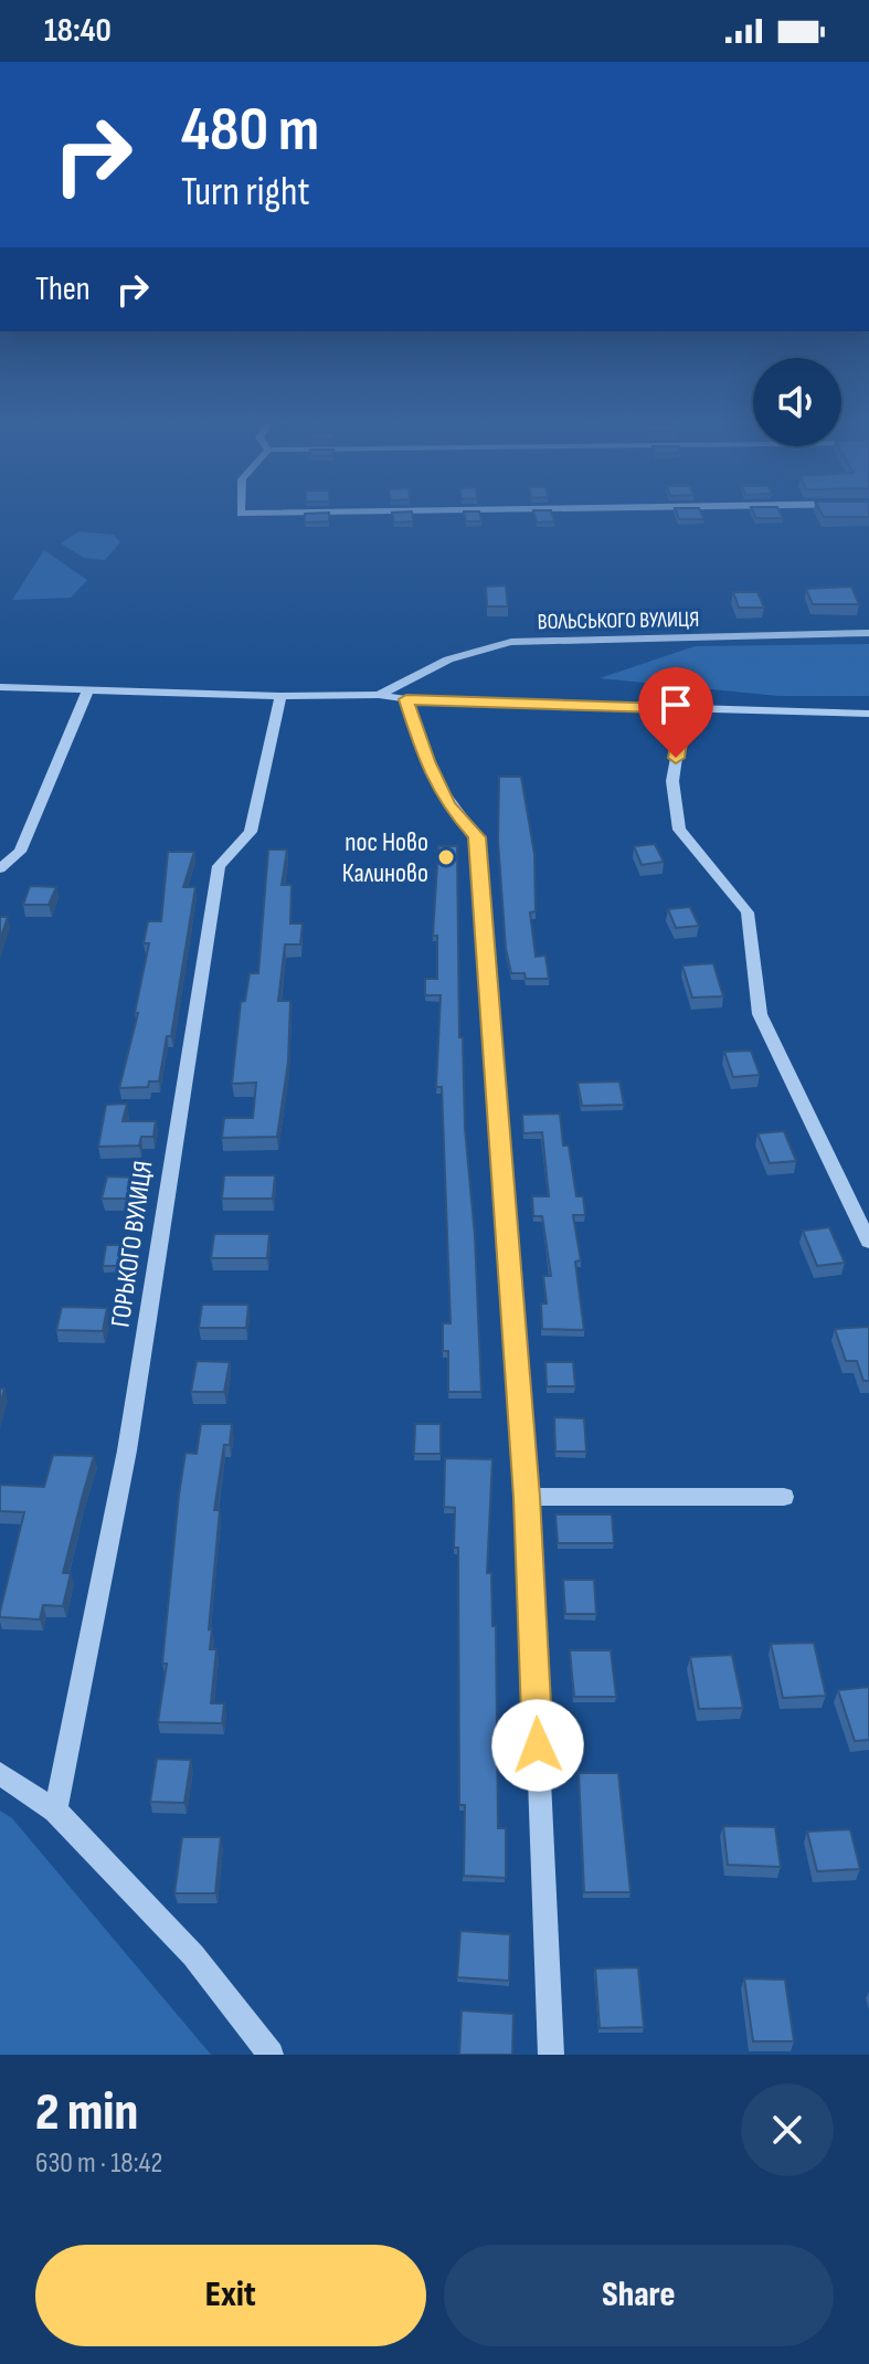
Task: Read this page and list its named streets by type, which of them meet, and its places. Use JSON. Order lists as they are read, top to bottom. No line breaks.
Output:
{"streets":{"street":["ВОЛЬСЬКОГО ВУЛИЦЯ","ГОРЬКОГО ВУЛИЦЯ"]},"places":["пос Ново Калиново"],"page":{"status":"18:40","turn":["480 m","Turn right"],"then":"Then","heading":["2 min","630 m · 18:42"],"buttons":["Exit","Share"]}}
